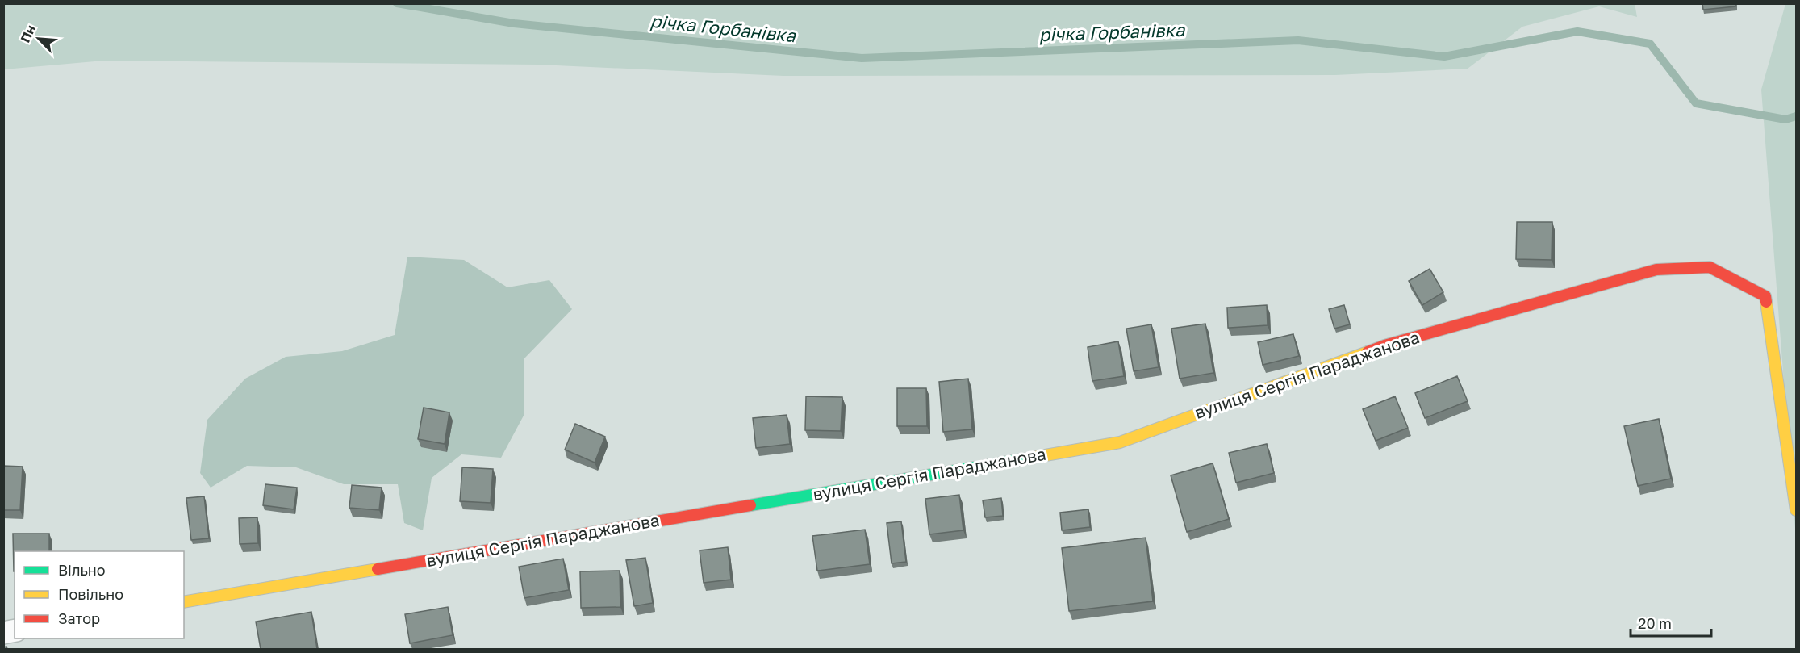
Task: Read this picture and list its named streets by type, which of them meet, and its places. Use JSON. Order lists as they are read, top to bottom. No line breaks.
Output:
{"streets":{"street":["вулиця Сергія Параджанова"]},"water":["річка Горбанівка"],"legend":["Вільно","Повільно","Затор"],"scale_bar":"20 m","north":"top left"}
